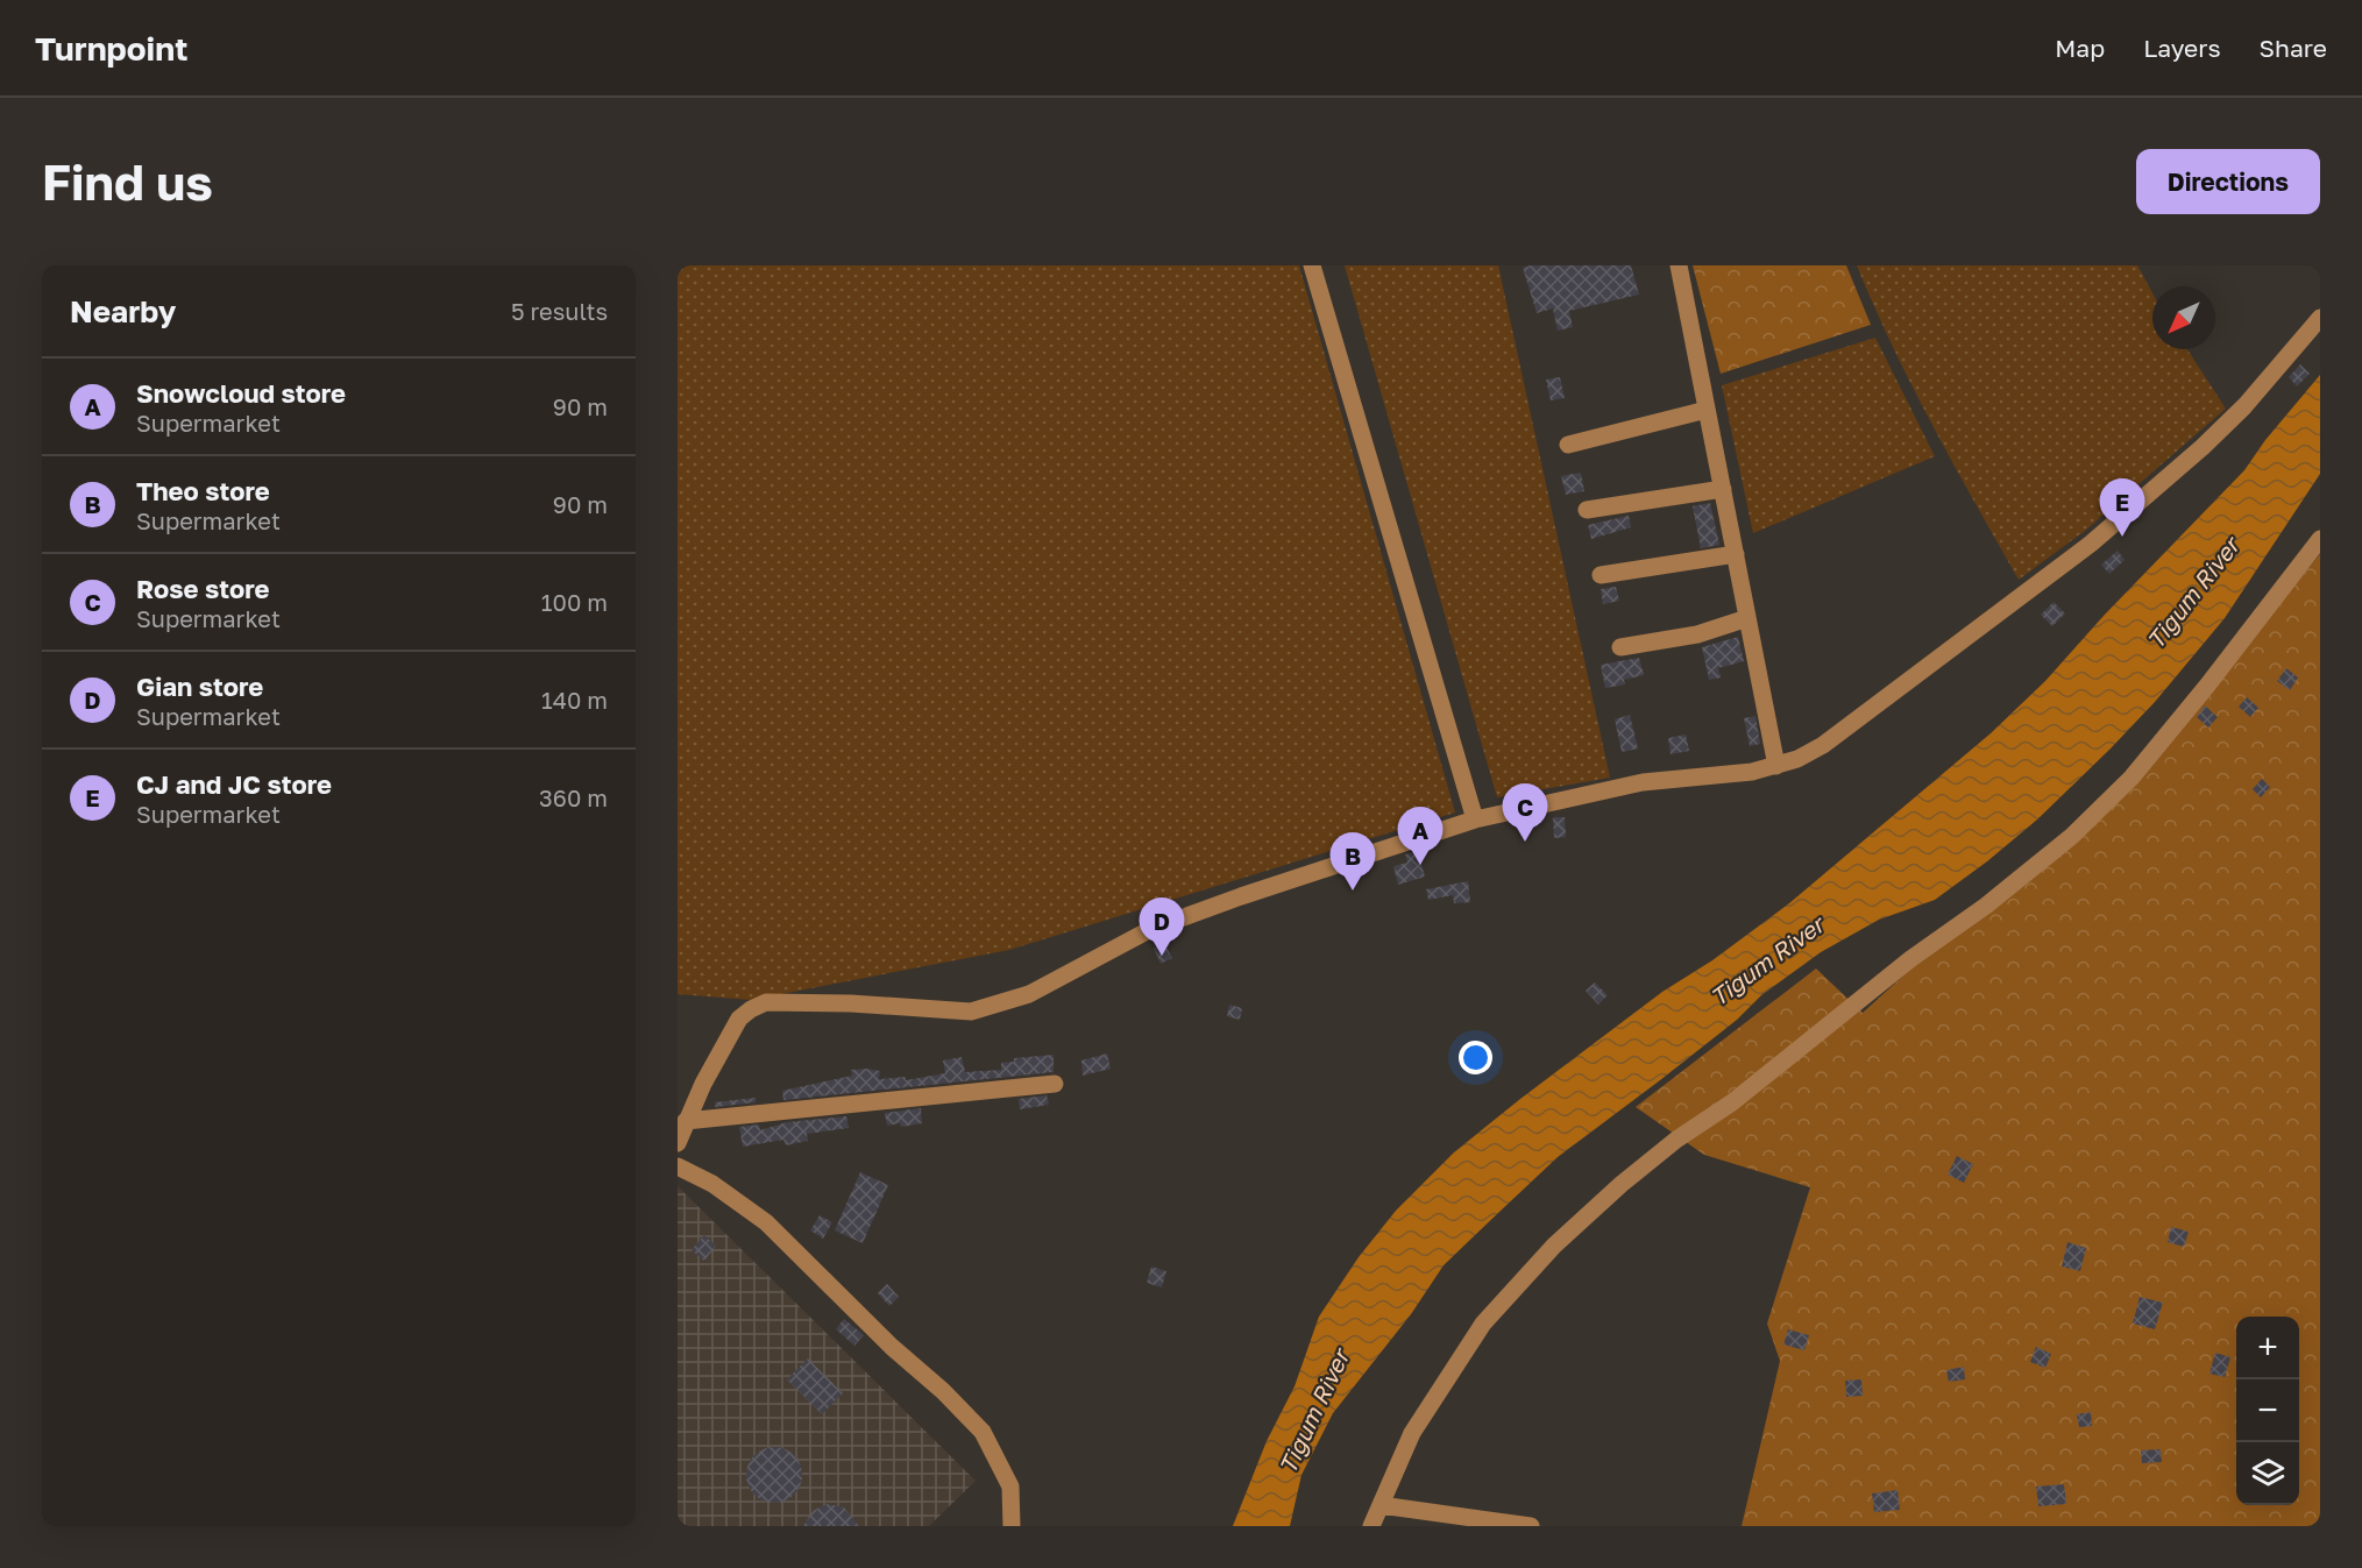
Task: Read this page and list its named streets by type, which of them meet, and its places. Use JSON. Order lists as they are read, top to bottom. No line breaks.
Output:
{"water":["Tigum River"],"north":"bottom left","page":{"header":"Turnpoint","nav":["Map","Layers","Share"],"buttons":"Directions","title":"Find us","heading":["Nearby","5 results"],"list":[{"mark":"A","name":"Snowcloud store","note":"Supermarket","value":"90 m"},{"mark":"B","name":"Theo store","note":"Supermarket","value":"90 m"},{"mark":"C","name":"Rose store","note":"Supermarket","value":"100 m"},{"mark":"D","name":"Gian store","note":"Supermarket","value":"140 m"},{"mark":"E","name":"CJ and JC store","note":"Supermarket","value":"360 m"}],"pins":["E","C","A","B","D"],"map_buttons":["+","−"]}}
